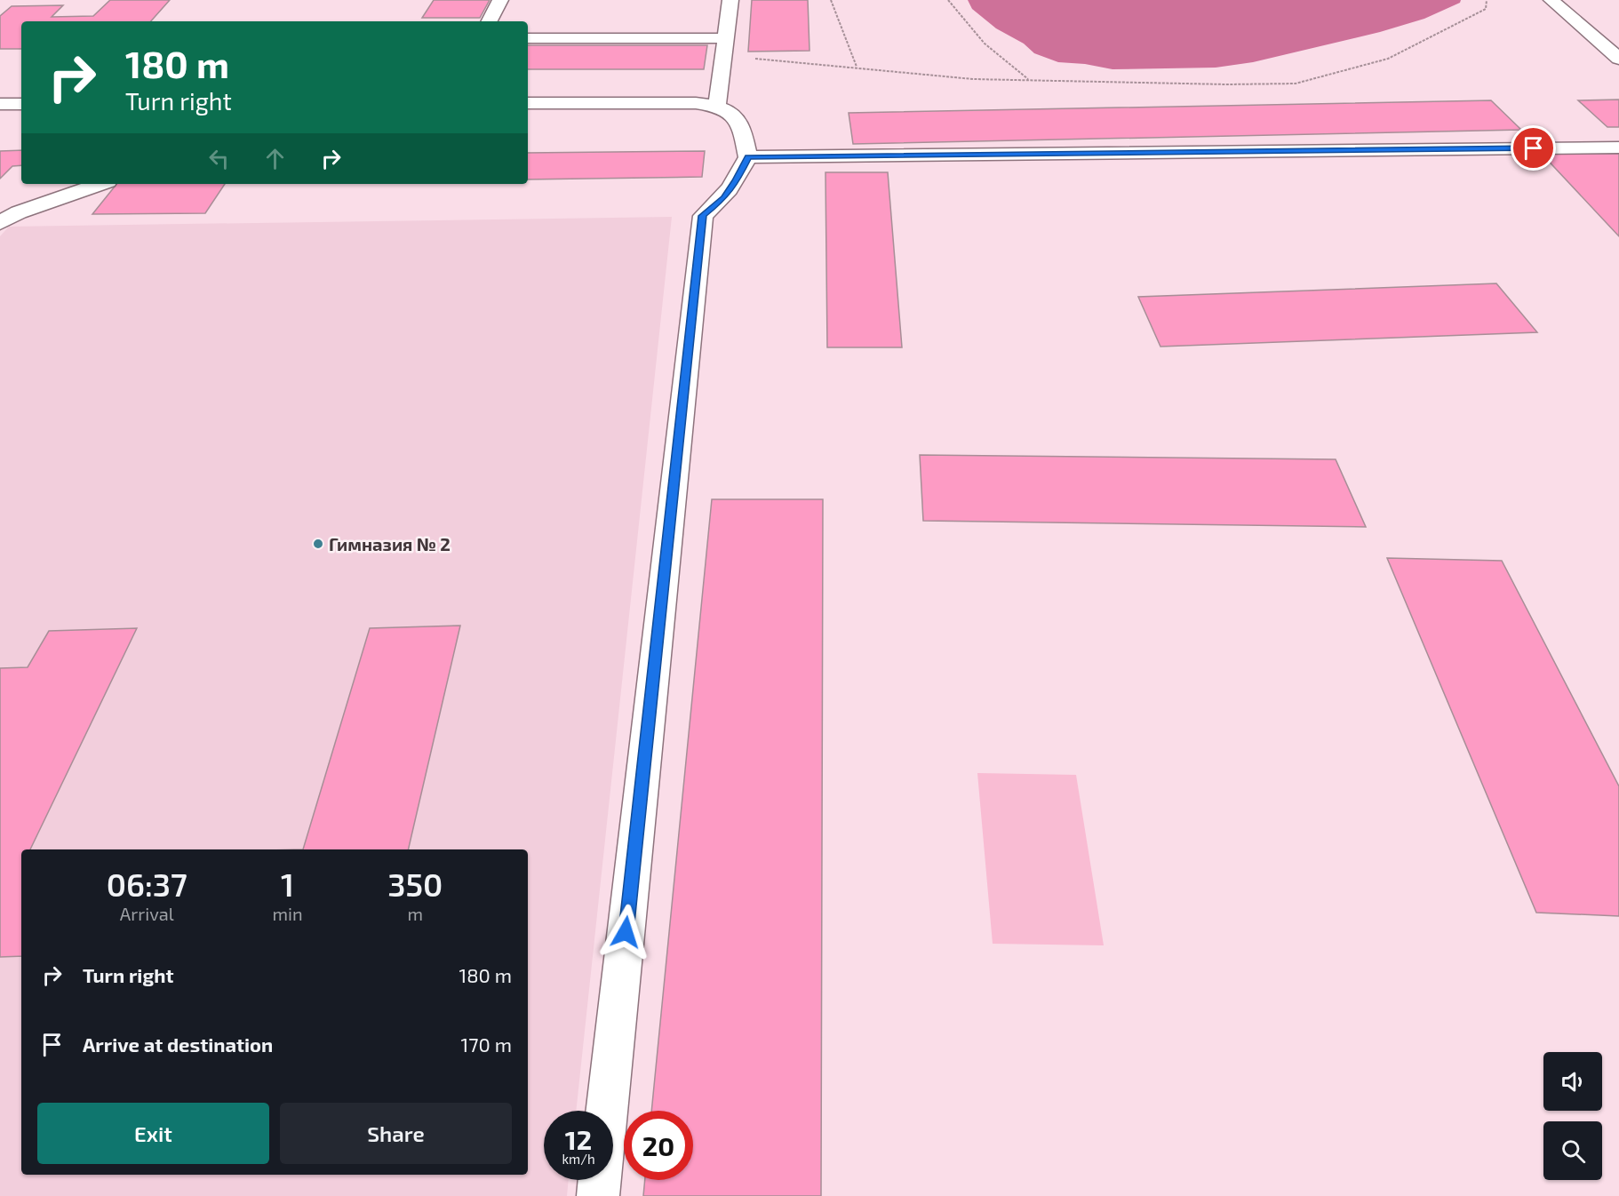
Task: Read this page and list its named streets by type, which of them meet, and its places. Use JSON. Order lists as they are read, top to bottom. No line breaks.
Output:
{"places":["Гимназия № 2"],"page":{"turn":["180 m","Turn right"],"eta":["06:37","Arrival","1","min","350","m"],"list":[{"name":"Turn right","value":"180 m"},{"name":"Arrive at destination","value":"170 m"}],"buttons":["Exit","Share"],"speed":"12 km/h","limit":"20"}}
